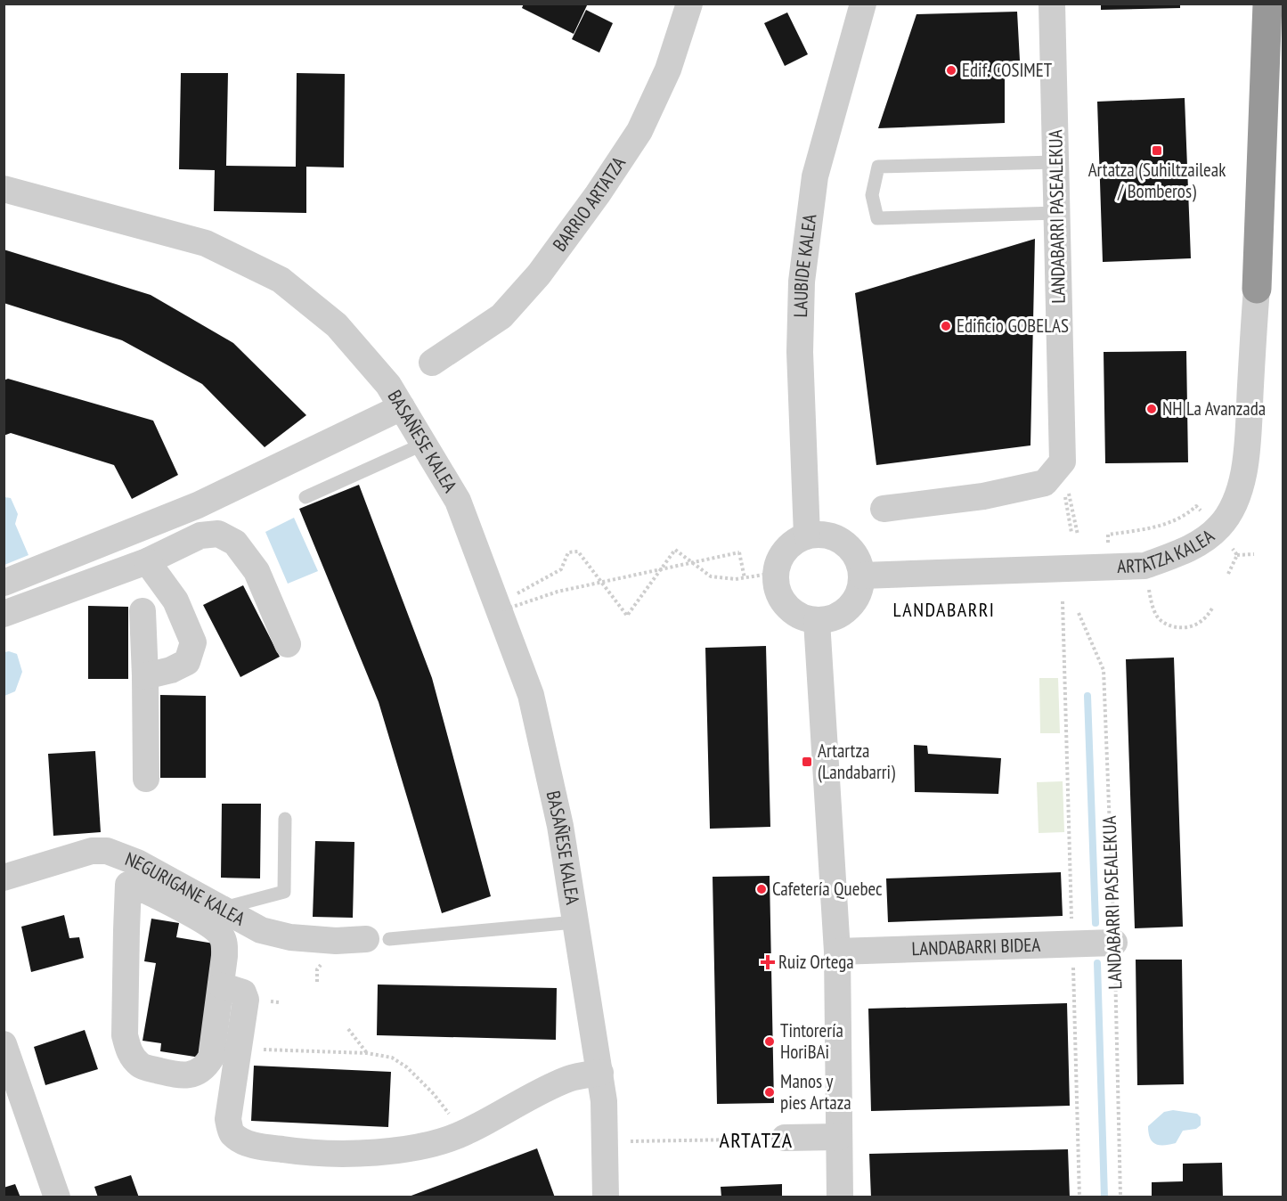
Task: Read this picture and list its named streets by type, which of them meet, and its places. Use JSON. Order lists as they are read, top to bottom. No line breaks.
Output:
{"streets":{"street":["BARRIO ARTATZA","LANDABARRI PASEALEKUA","LAUBIDE KALEA","BASAÑESE KALEA","ARTATZA KALEA","NEGURIGANE KALEA","LANDABARRI BIDEA"]},"crossings":[["LANDABARRI PASEALEKUA","LANDABARRI BIDEA"],["LAUBIDE KALEA","ARTATZA KALEA"],["BASAÑESE KALEA","NEGURIGANE KALEA"]],"districts":["LANDABARRI","ARTATZA"],"places":{"other":["Edif. COSIMET","Edificio GOBELAS","NH La Avanzada","Cafetería Quebec","Tintorería HoriBAi","Manos y pies Artaza"],"transit":["Artatza (Suhiltzaileak / Bomberos)","Artartza (Landabarri)"],"health":["Ruiz Ortega"]}}
